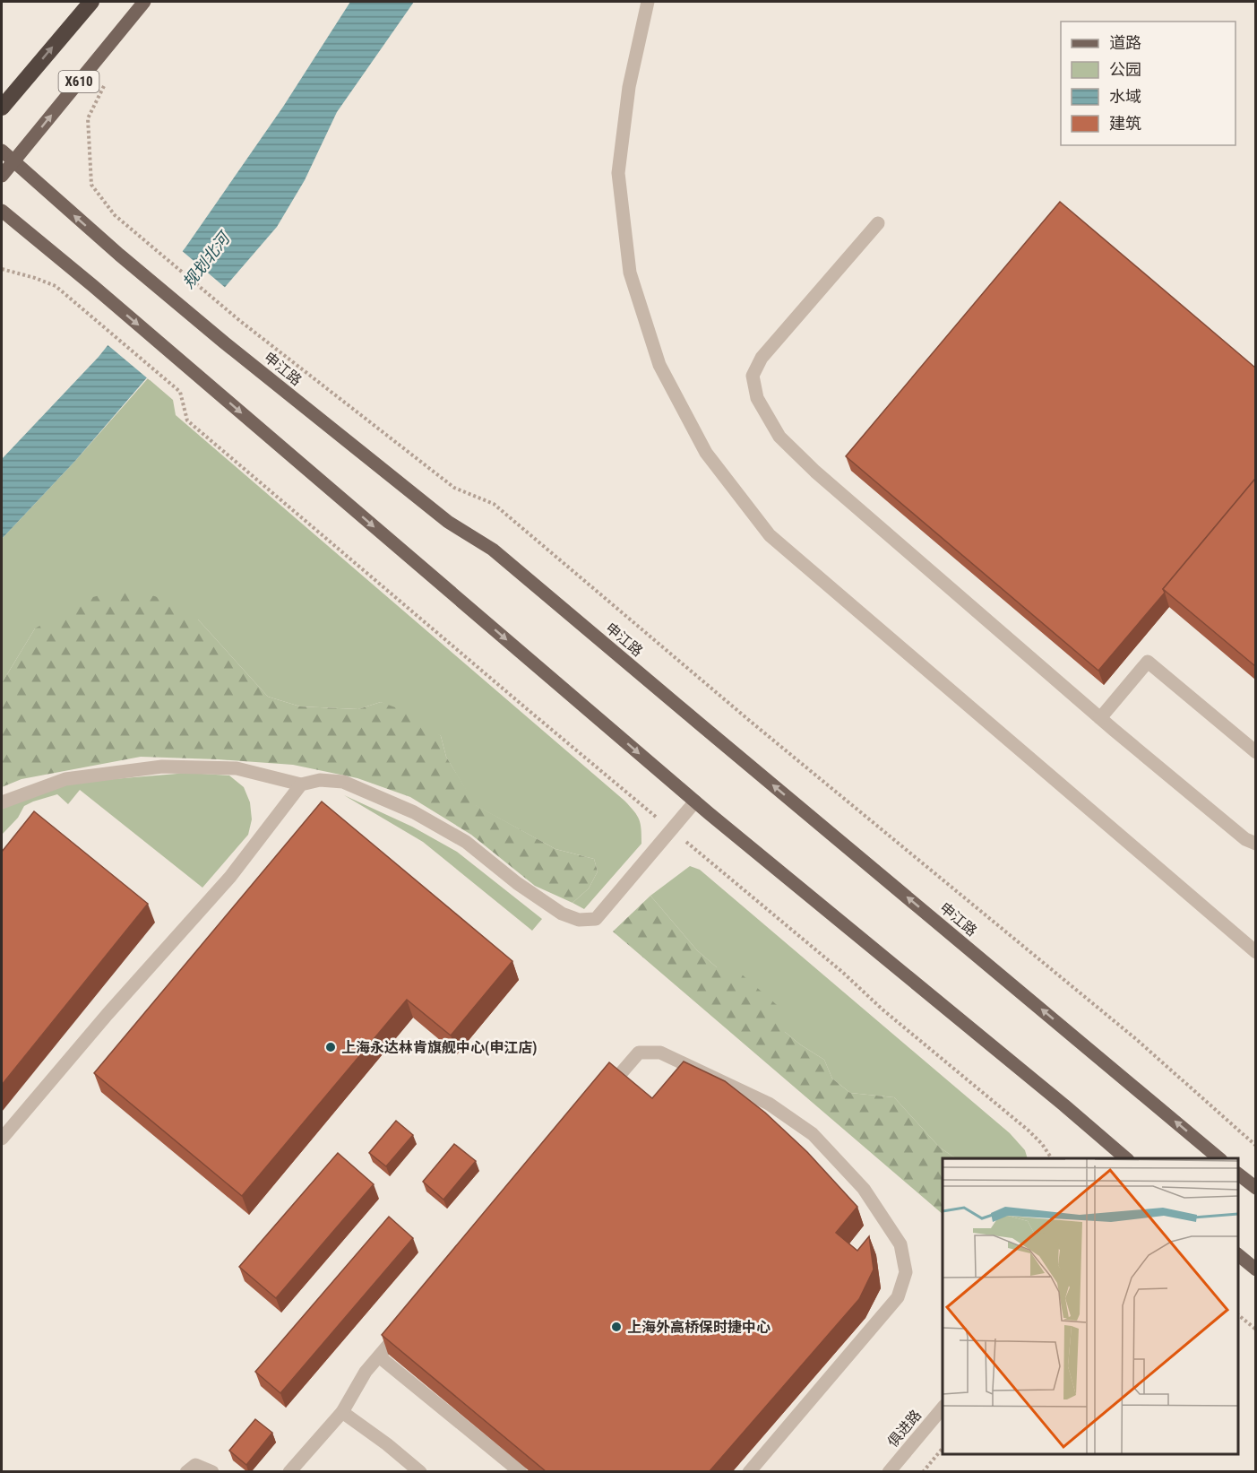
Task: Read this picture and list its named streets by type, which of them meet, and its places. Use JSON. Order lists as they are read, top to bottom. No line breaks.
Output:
{"streets":{"highway":["X610"],"main road":["申江路"],"street":["俱进路"]},"crossings":[["X610","申江路"]],"water":["规划北河"],"places":["上海永达林肯旗舰中心(申江店)","上海外高桥保时捷中心"],"legend":["道路","公园","水域","建筑"]}
